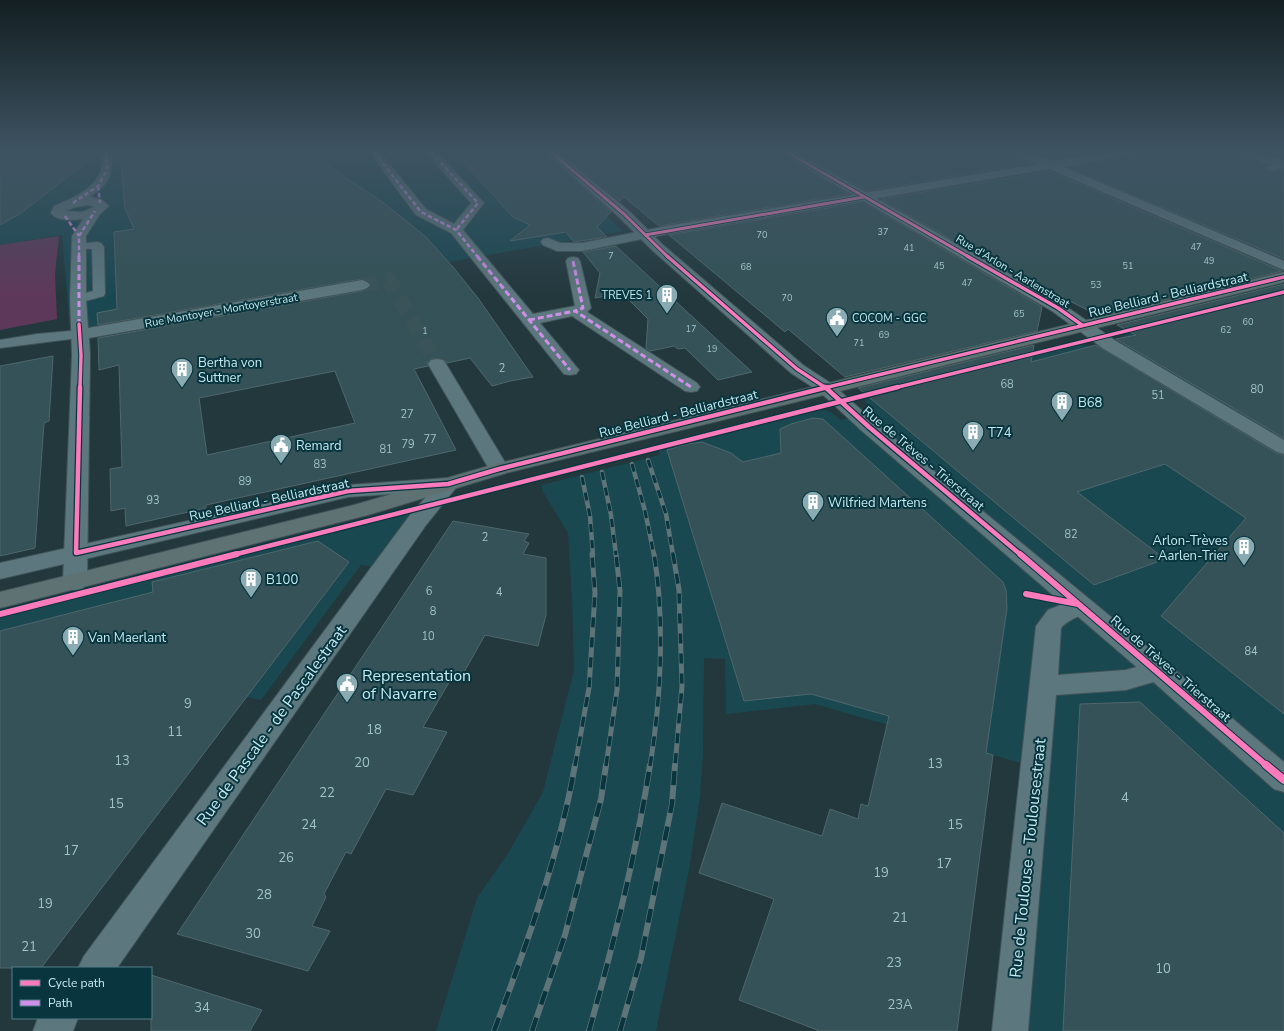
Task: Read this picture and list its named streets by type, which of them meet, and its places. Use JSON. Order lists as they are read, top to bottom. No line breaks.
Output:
{"streets":{"main road":["Rue Belliard - Belliardstraat"],"street":["Rue d'Arlon - Aarlenstraat","Rue Montoyer - Montoyerstraat","Rue de Trèves - Trierstraat","Rue de Pascale - de Pascalestraat","Rue de Toulouse - Toulousestraat"]},"crossings":[["Rue d'Arlon - Aarlenstraat","Rue Belliard - Belliardstraat"],["Rue Belliard - Belliardstraat","Rue de Trèves - Trierstraat"],["Rue Belliard - Belliardstraat","Rue de Pascale - de Pascalestraat"],["Rue de Trèves - Trierstraat","Rue de Toulouse - Toulousestraat"]],"places":{"building":["TREVES 1","Bertha von Suttner","B68","T74","Wilfried Martens","Arlon-Trèves - Aarlen-Trier","B100","Van Maerlant"],"public building":["COCOM - GGC","Remard","Representation of Navarre"]},"house_numbers":["37","70","47","41","7","49","45","51","68","47","53","70","65","60","17","62","1","69","71","19","2","68","80","51","27","77","79","81","83","89","93","82","2","6","4","8","10","84","9","18","11","13","20","13","22","4","15","24","15","17","26","17","19","28","19","21","30","21","23","10","23A","34"],"legend":["Cycle path","Path"]}
